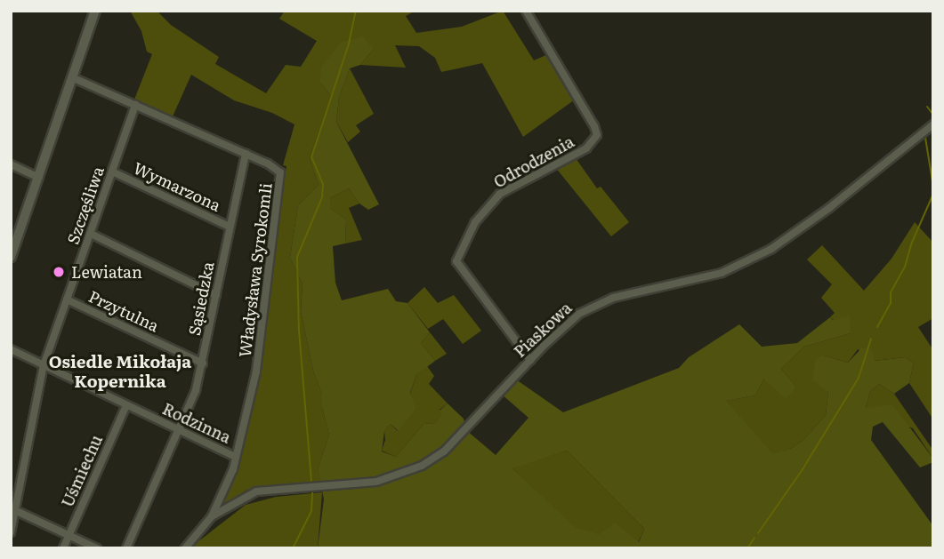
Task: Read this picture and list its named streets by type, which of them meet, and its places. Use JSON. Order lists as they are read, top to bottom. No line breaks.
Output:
{"streets":{"street":["Odrodzenia","Wymarzona","Szczęśliwa","Władysława Syrokomli","Sąsiedzka","Przytulna","Piaskowa","Rodzinna","Uśmiechu"]},"crossings":[["Odrodzenia","Piaskowa"],["Wymarzona","Szczęśliwa"],["Wymarzona","Sąsiedzka"],["Szczęśliwa","Władysława Syrokomli"],["Szczęśliwa","Przytulna"],["Szczęśliwa","Rodzinna"],["Władysława Syrokomli","Sąsiedzka"],["Władysława Syrokomli","Piaskowa"],["Władysława Syrokomli","Rodzinna"],["Sąsiedzka","Przytulna"],["Sąsiedzka","Rodzinna"],["Rodzinna","Uśmiechu"]],"districts":["Osiedle Mikołaja Kopernika"],"places":["Lewiatan"]}
